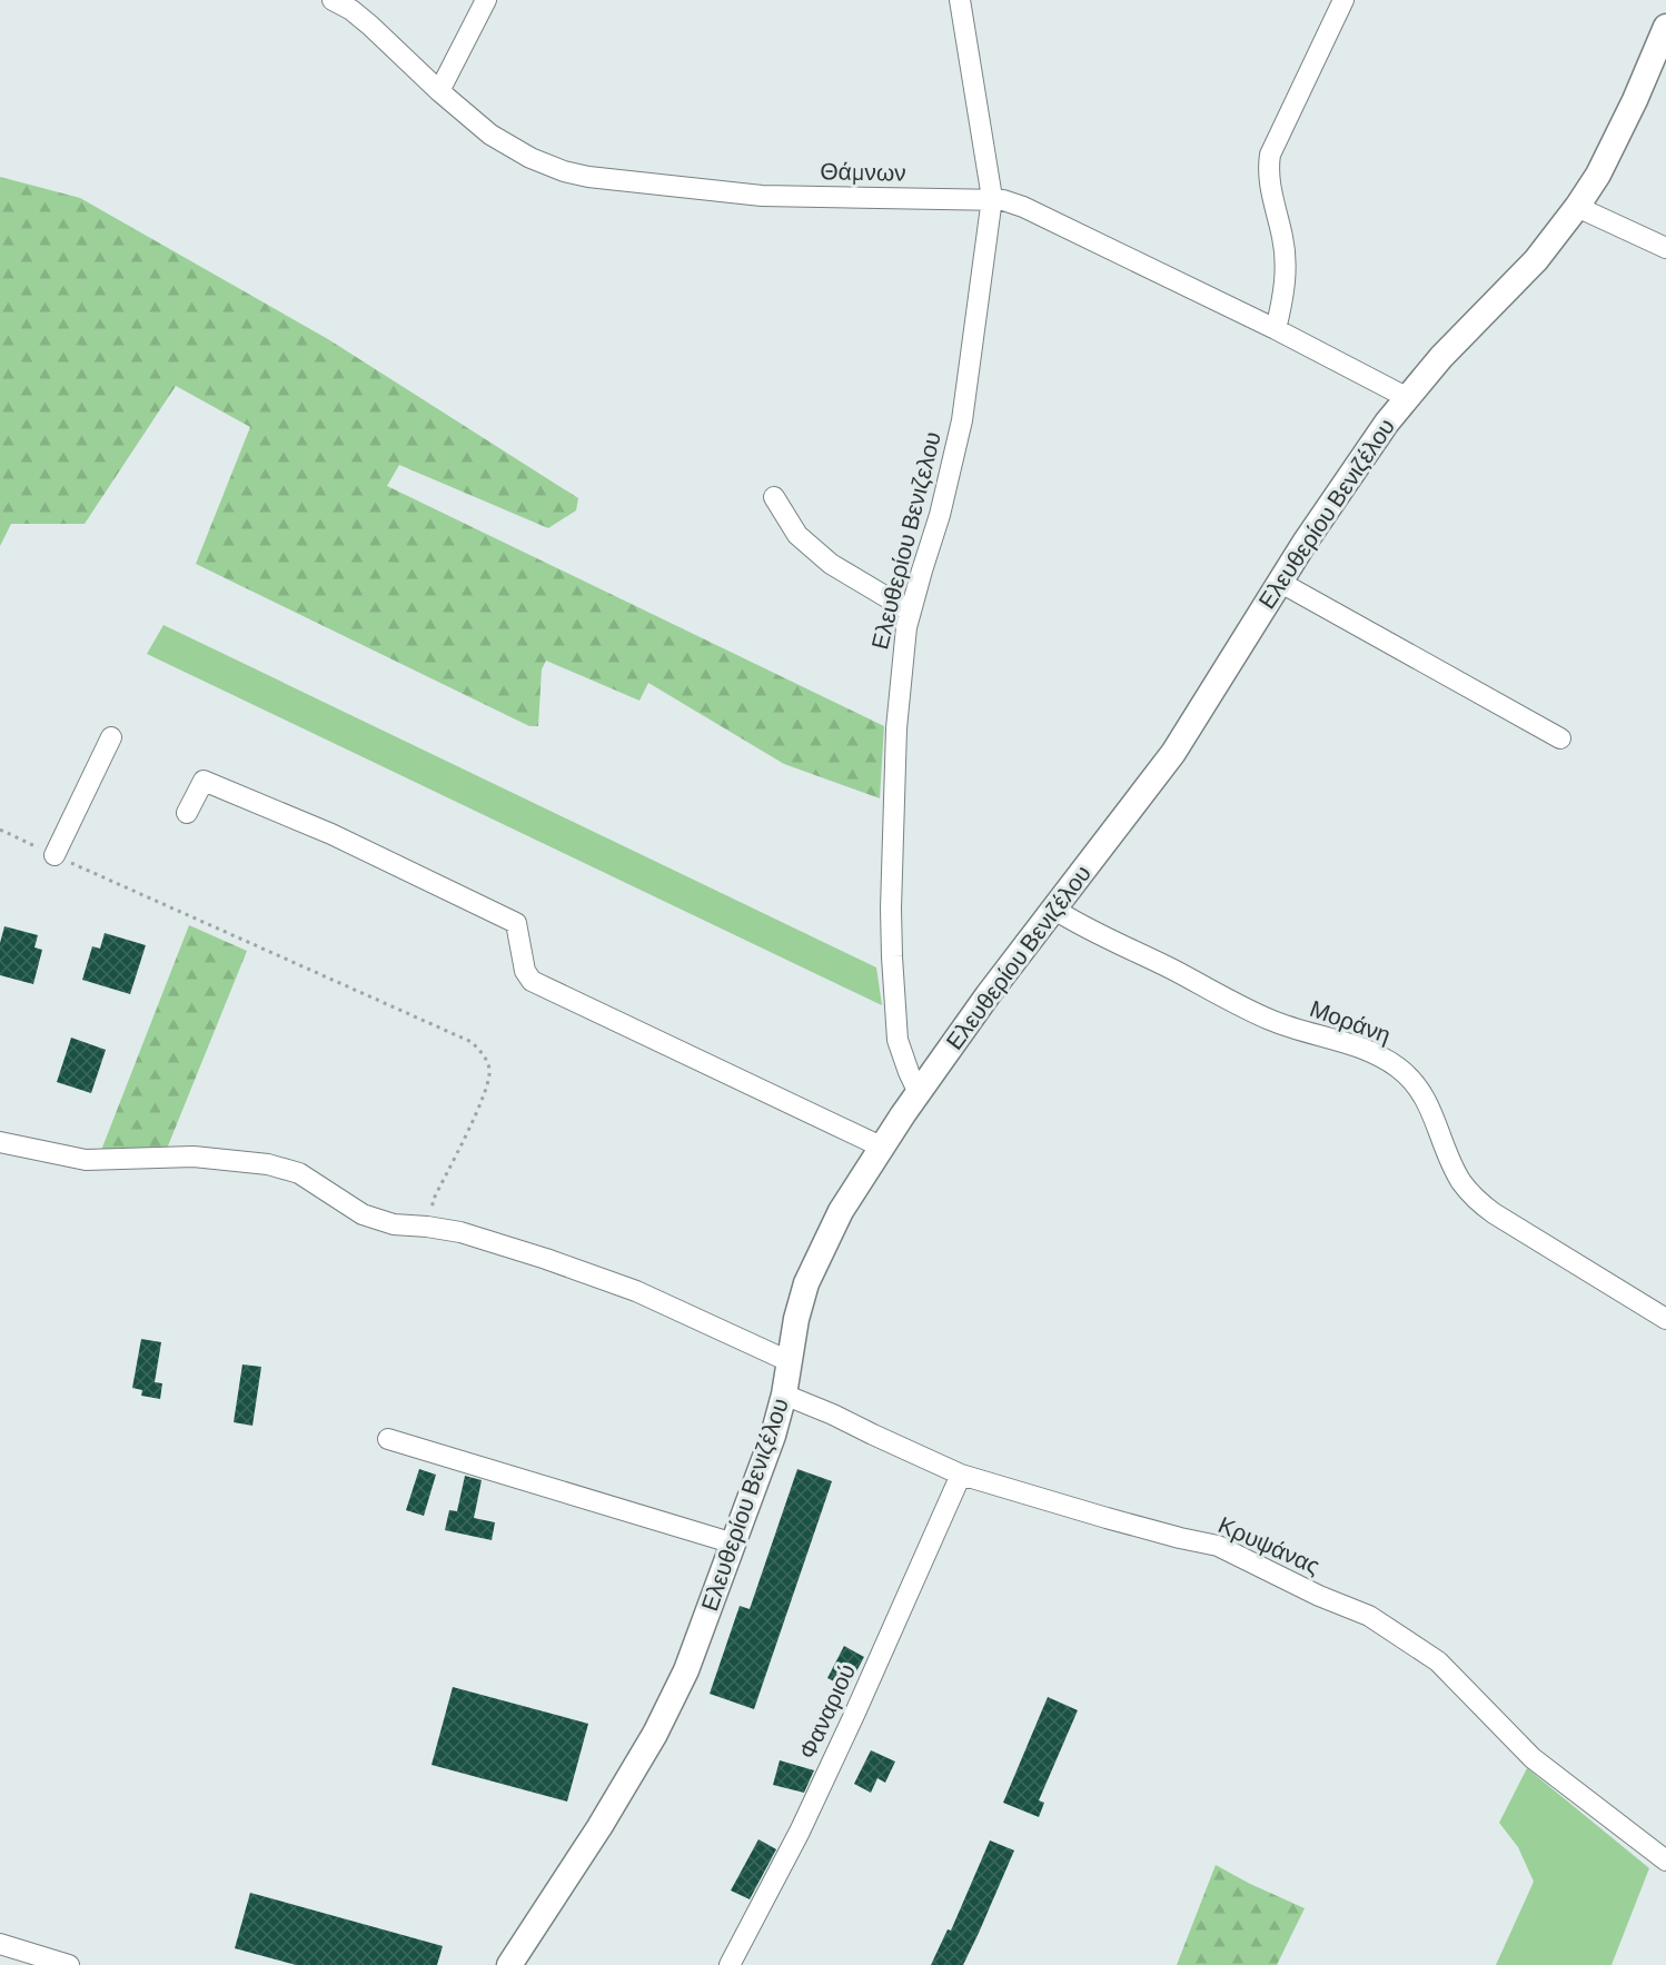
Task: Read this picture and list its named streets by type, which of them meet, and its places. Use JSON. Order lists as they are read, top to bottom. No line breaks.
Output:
{"streets":{"main road":["Ελευθερίου Βενιζέλου"],"street":["Θάμνων","Ελευθερίου Βενιζελου","Μοράνη","Κρυψάνας","Φαναριού"]},"crossings":[["Θάμνων","Ελευθερίου Βενιζέλου"],["Θάμνων","Ελευθερίου Βενιζελου"],["Ελευθερίου Βενιζέλου","Ελευθερίου Βενιζελου"],["Ελευθερίου Βενιζέλου","Μοράνη"],["Ελευθερίου Βενιζέλου","Κρυψάνας"],["Κρυψάνας","Φαναριού"]]}
